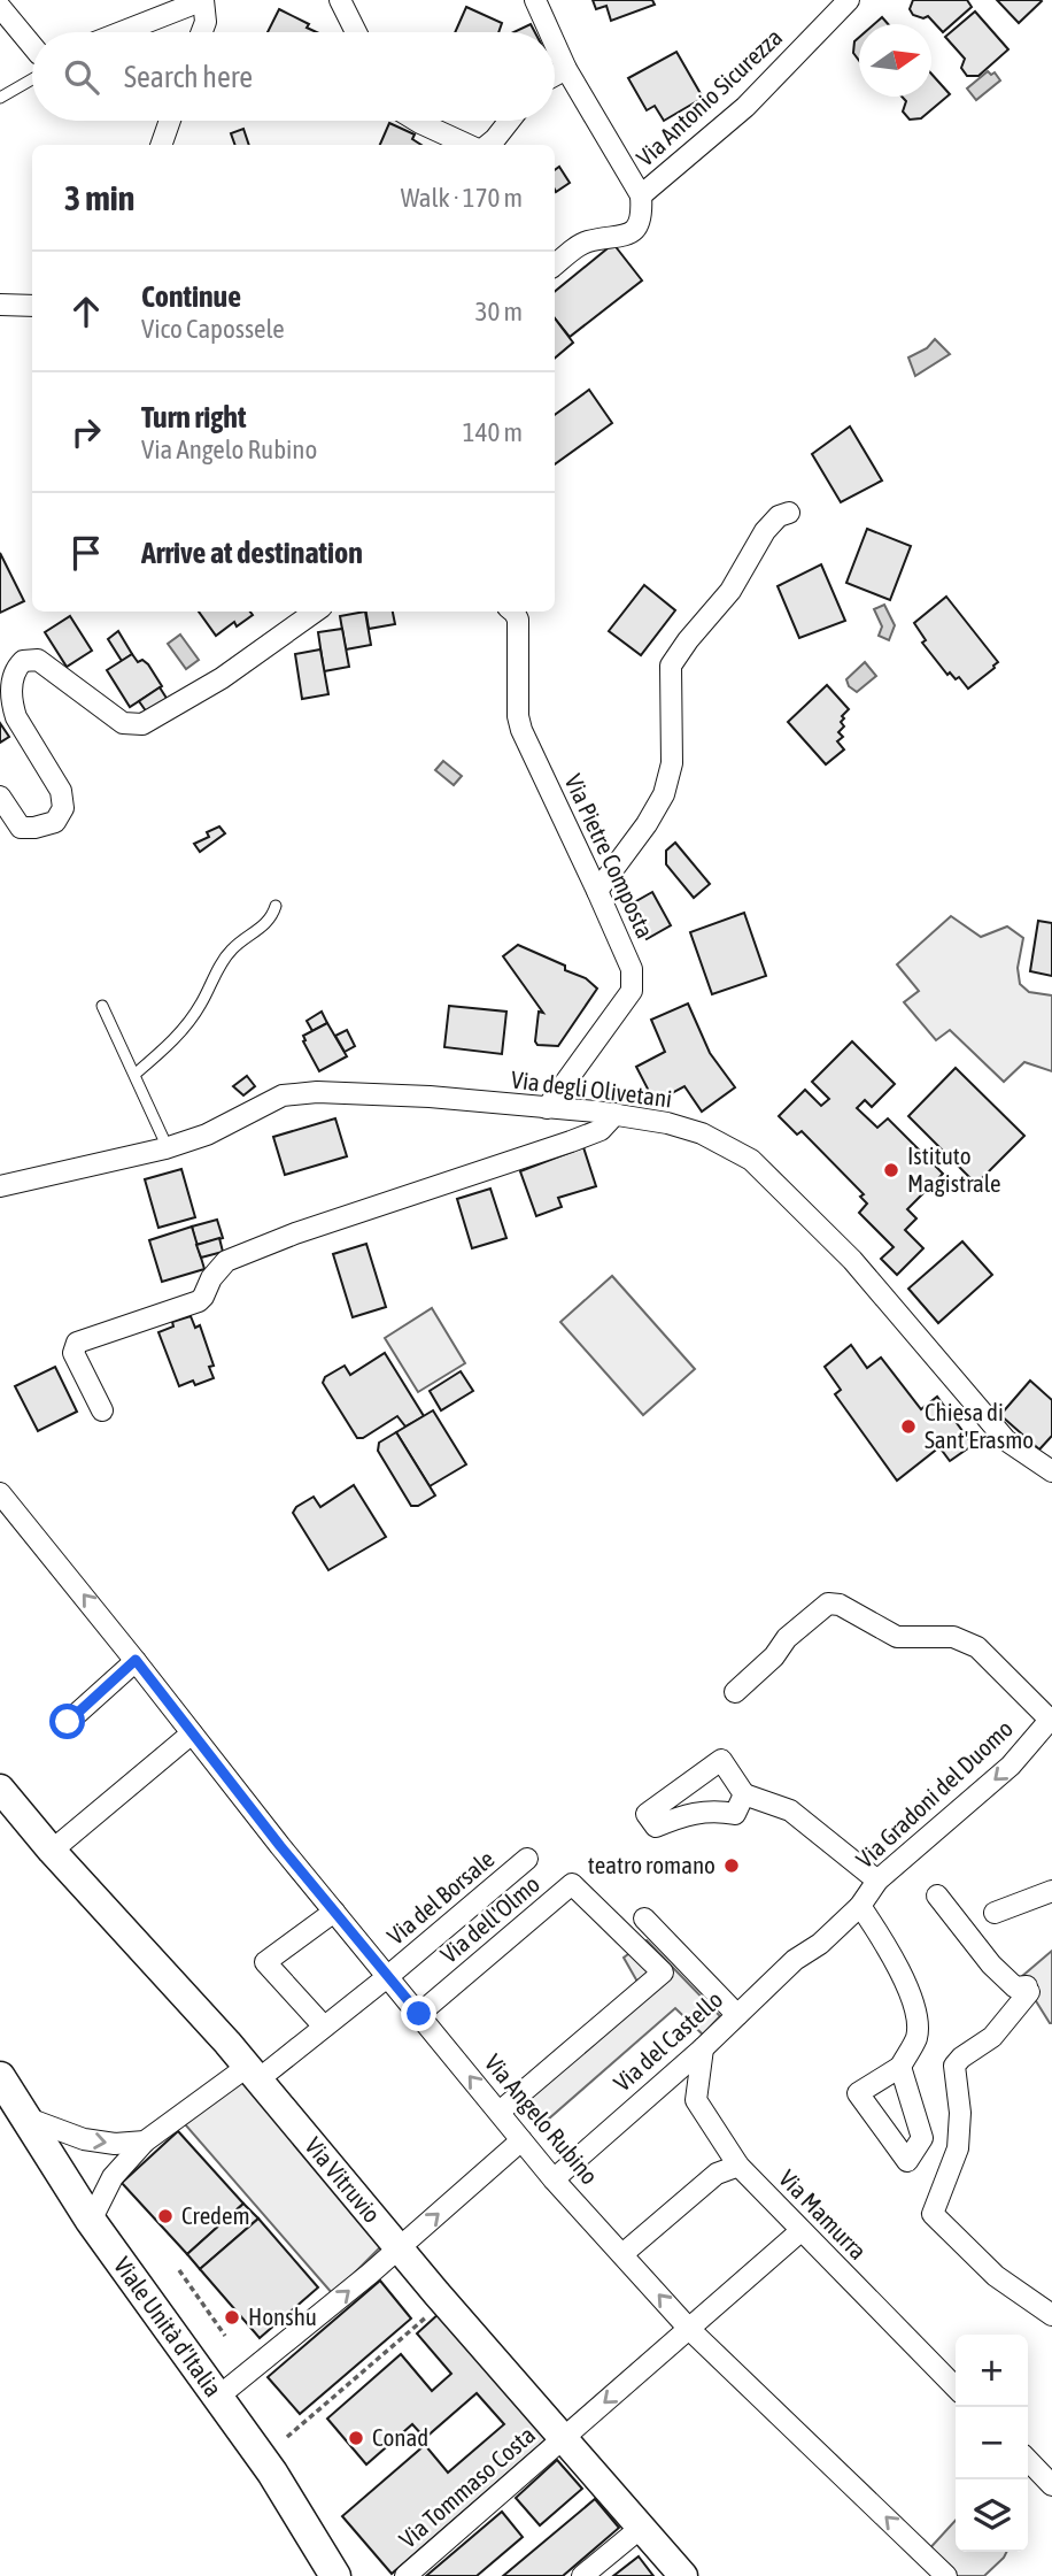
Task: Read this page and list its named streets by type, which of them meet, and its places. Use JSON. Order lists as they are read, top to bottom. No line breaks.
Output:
{"streets":{"main road":["Viale Unità d'Italia"],"street":["Via Antonio Sicurezza","Via Pietre Composta","Via degli Olivetani","Via Gradoni del Duomo","Via del Borsale","Via dell'Olmo","Via del Castello","Via Angelo Rubino","Via Vitruvio","Via Mamurra","Via Tommaso Costa"]},"crossings":[["Via Pietre Composta","Via degli Olivetani"],["Via Gradoni del Duomo","Via del Castello"],["Via del Borsale","Via Angelo Rubino"],["Via del Borsale","Via Vitruvio"],["Via del Borsale","Viale Unità d'Italia"],["Via dell'Olmo","Via Angelo Rubino"],["Via del Castello","Via Angelo Rubino"],["Via del Castello","Via Mamurra"],["Via Angelo Rubino","Via Tommaso Costa"],["Via Vitruvio","Via Tommaso Costa"],["Via Mamurra","Via Tommaso Costa"]],"one_way":["Via Gradoni del Duomo","Via Angelo Rubino"],"places":["Istituto Magistrale","Chiesa di Sant'Erasmo","teatro romano","Credem","Honshu","Conad"],"north":"right","page":{"search":"Search here","heading":["3 min","Walk · 170 m"],"list":[["Continue","Vico Capossele","30 m"],["Turn right","Via Angelo Rubino","140 m"],"Arrive at destination"],"map_buttons":["+","−"]}}
